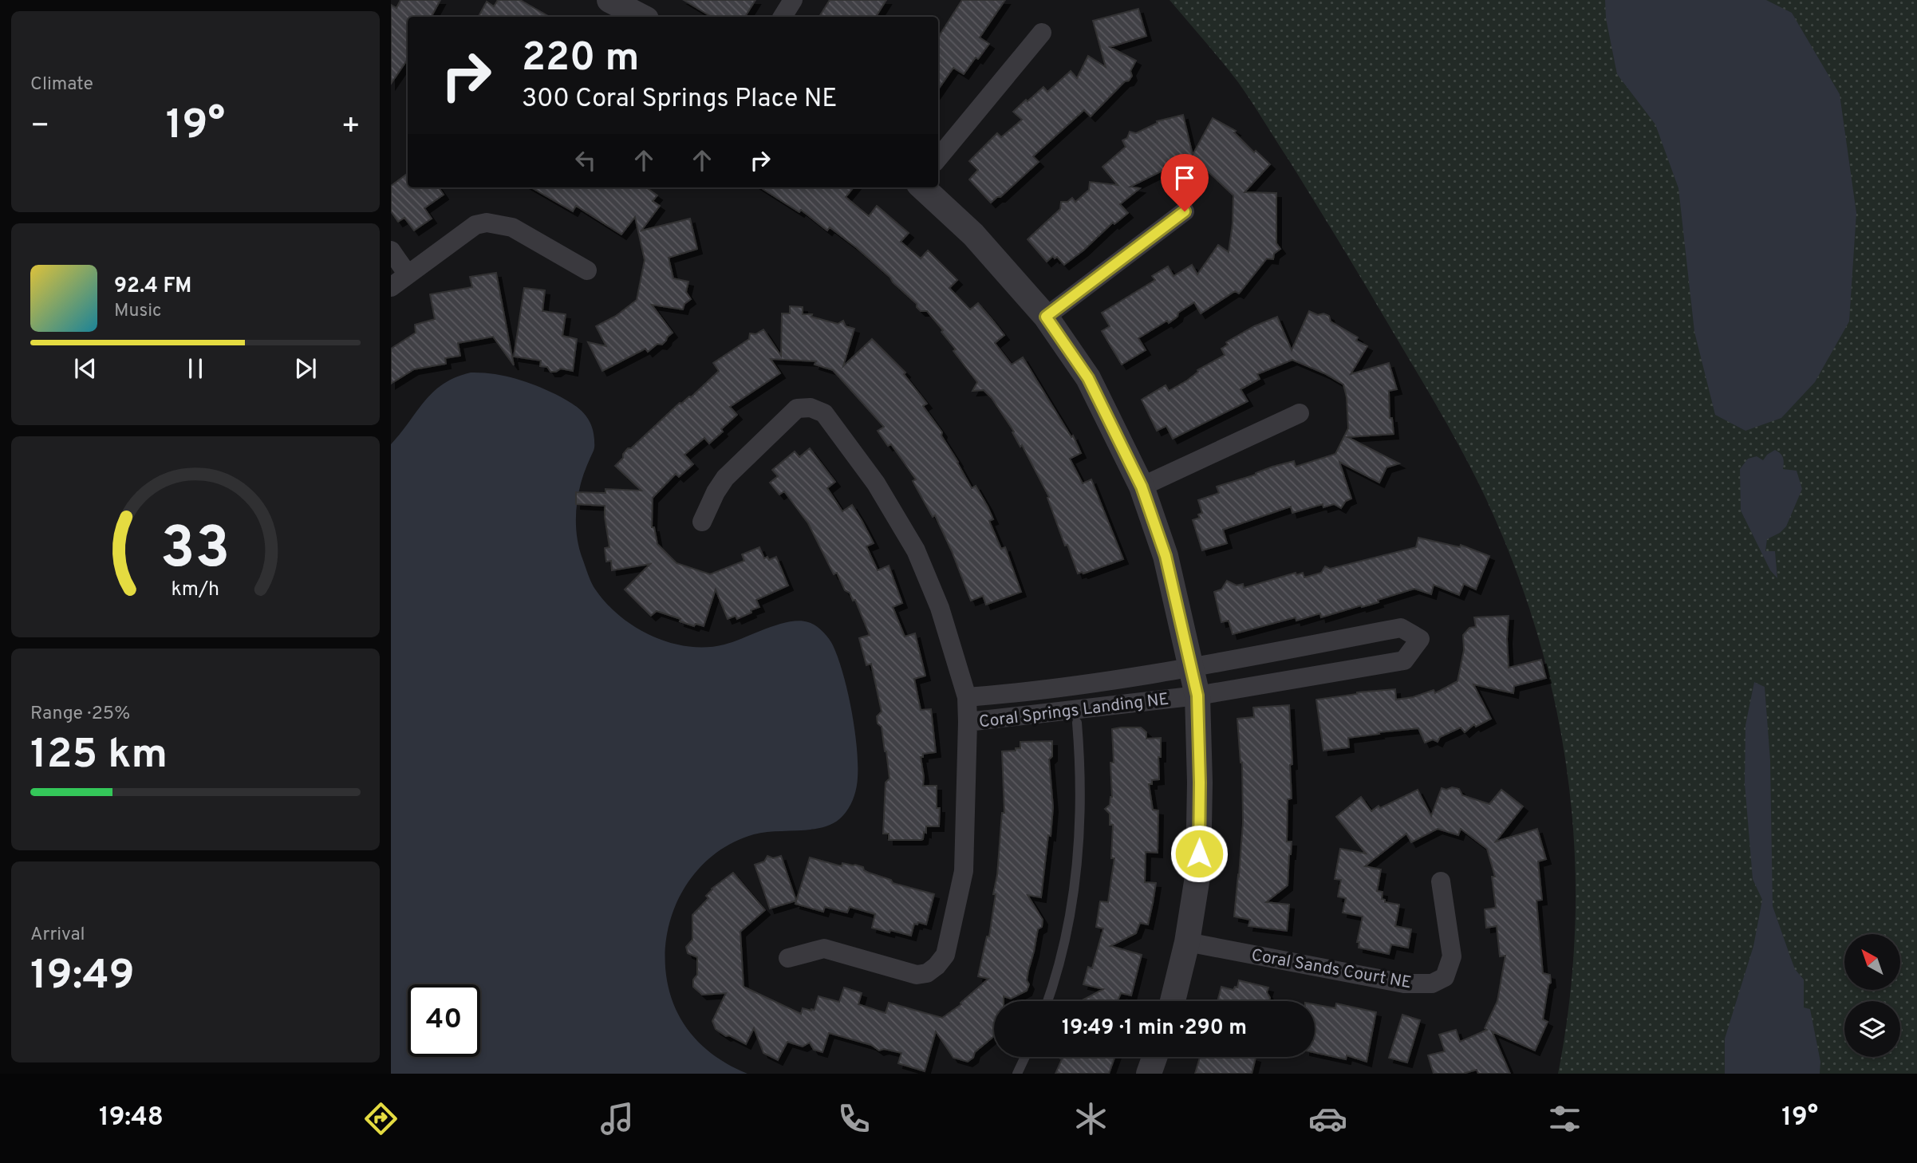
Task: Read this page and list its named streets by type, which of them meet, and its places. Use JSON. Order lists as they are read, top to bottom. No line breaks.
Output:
{"streets":{"street":["Coral Springs Landing NE","Coral Sands Court NE"]},"north":"top left","page":{"tile":["Climate",["Range · 25%","125 km"],["Arrival","19:49"]],"turn":["220 m","300 Coral Springs Place NE"],"heat":["−","19°","+"],"song":["92.4 FM","Music"],"limit":"40","trip":"19:49 · 1 min · 290 m","tabs":["19:48","19°"],"gauge":["33","km/h"]}}
